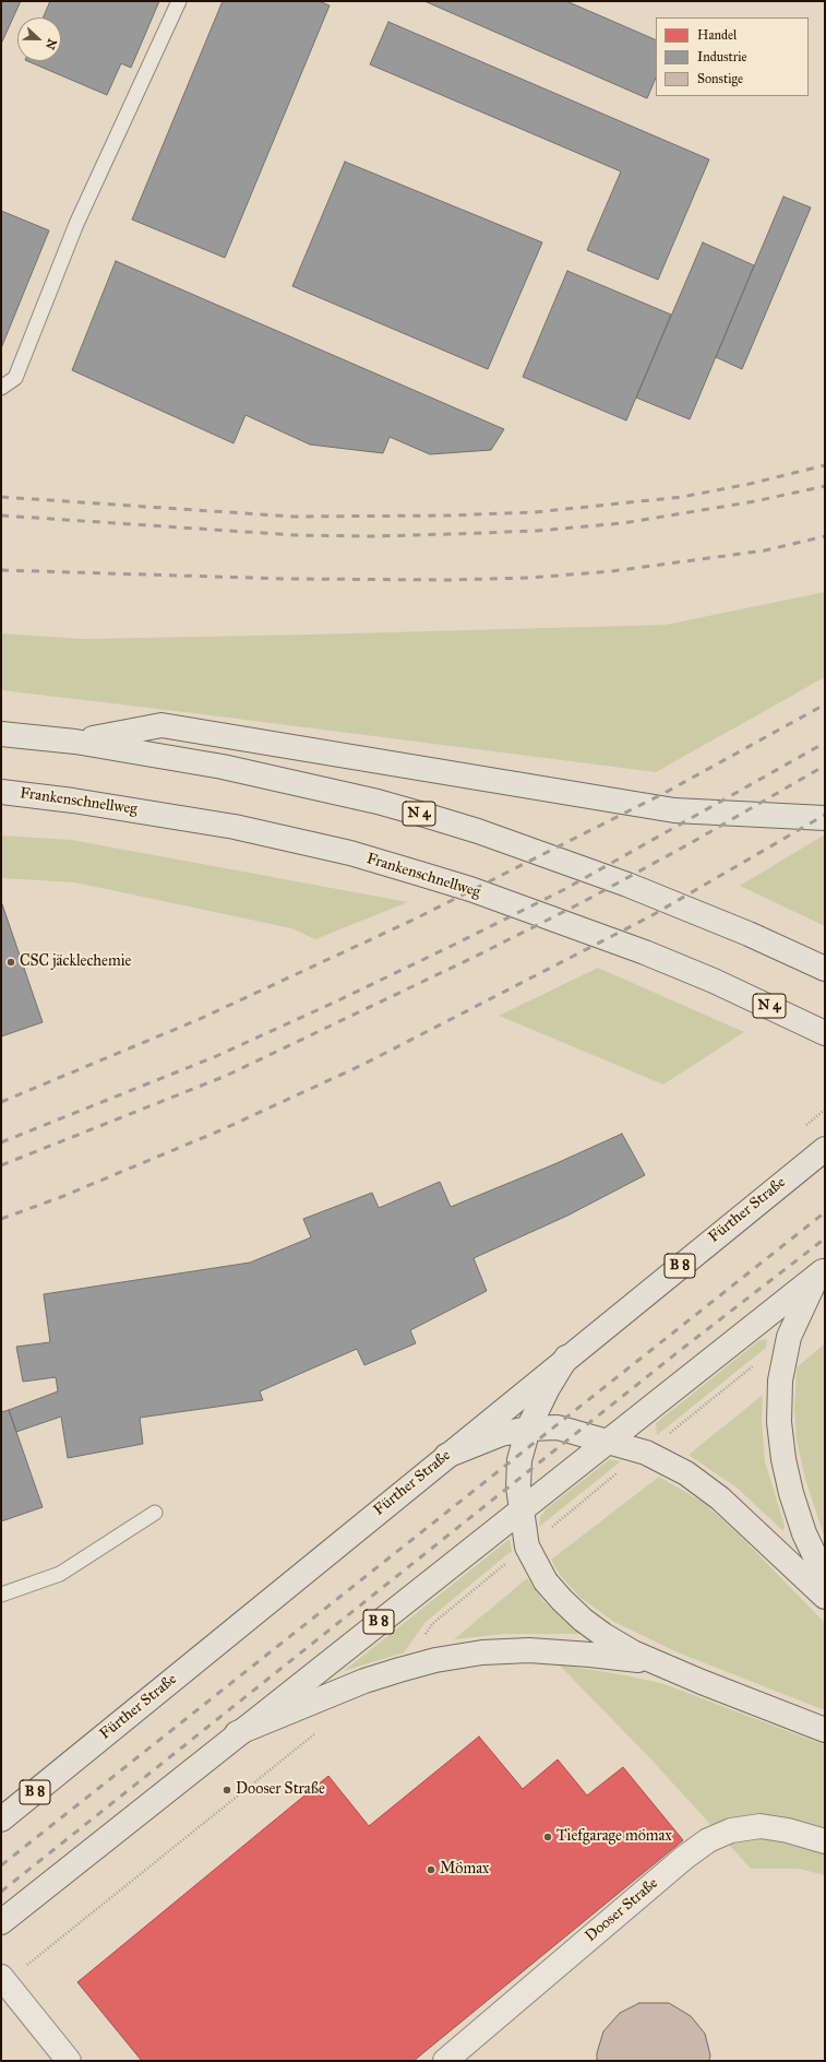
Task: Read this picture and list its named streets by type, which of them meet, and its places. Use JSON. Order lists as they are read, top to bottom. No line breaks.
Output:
{"streets":{"main road":["Frankenschnellweg","N 4","Fürther Straße","B 8"],"street":["Dooser Straße"]},"places":["CSC jäcklechemie","Dooser Straße","Tiefgarage mömax","Mömax"],"legend":["Handel","Industrie","Sonstige"],"north":"right"}
